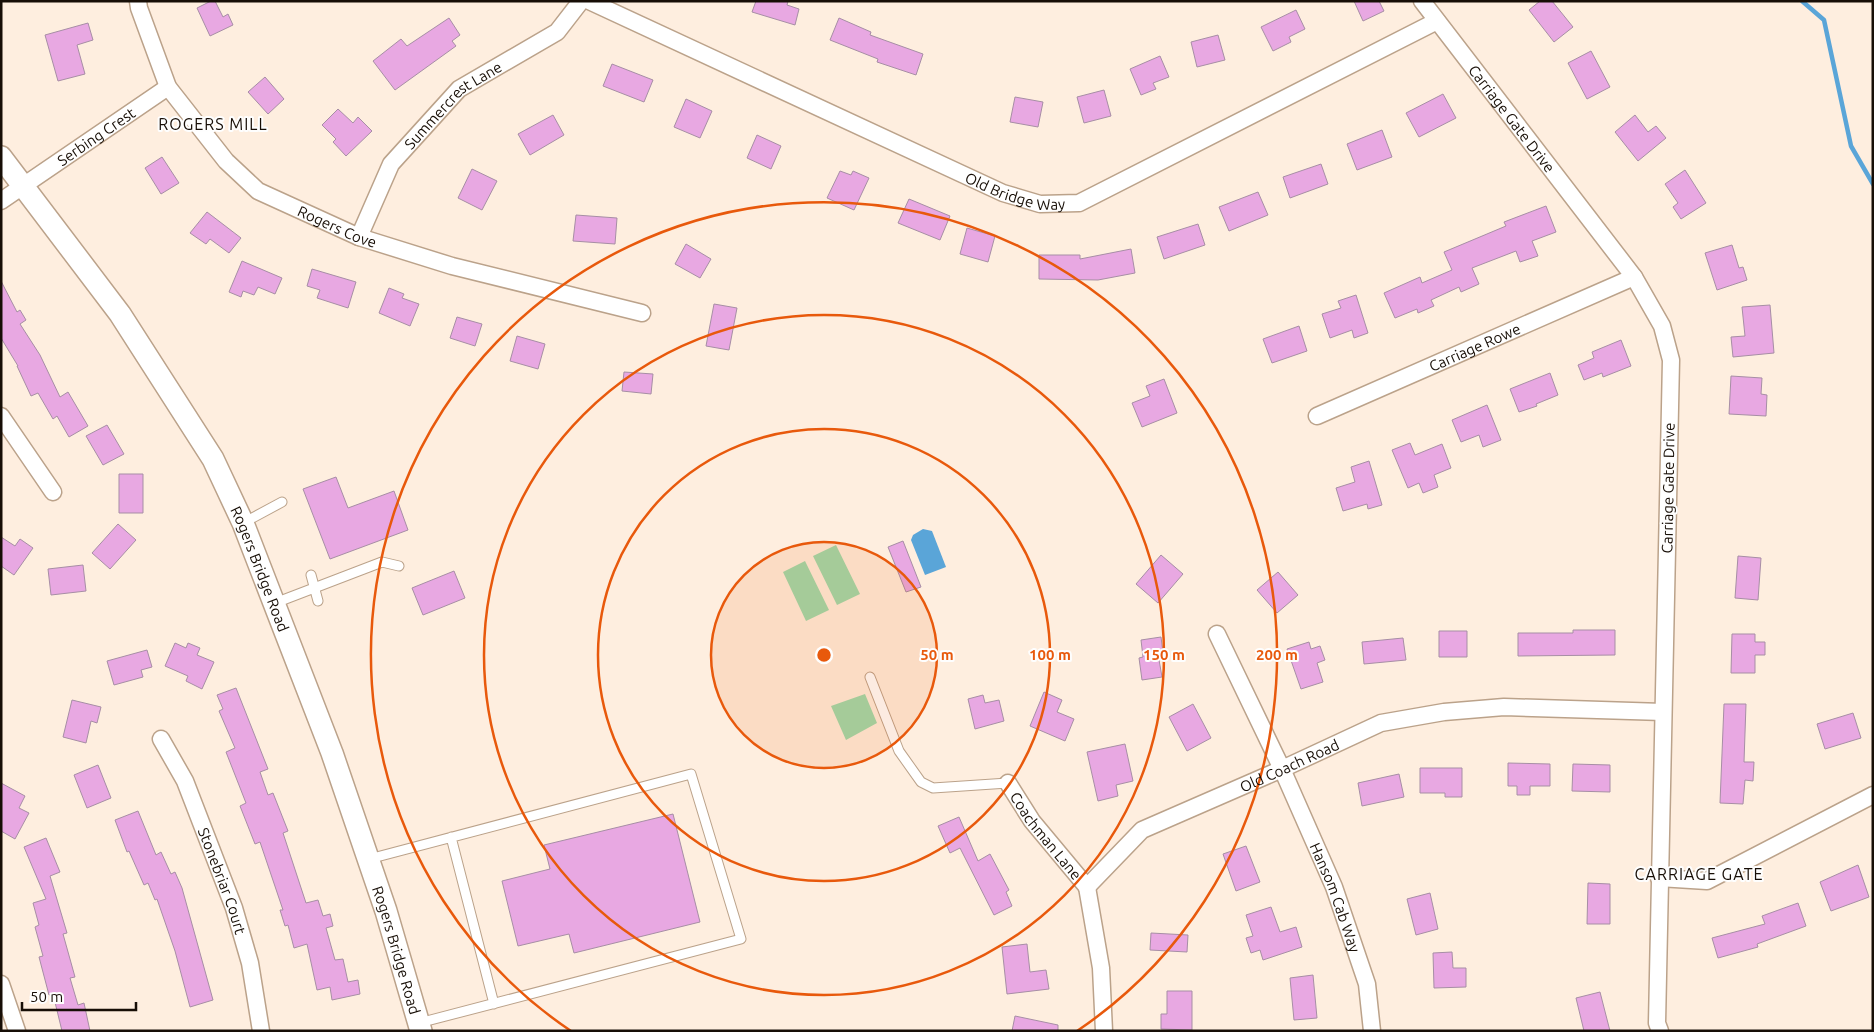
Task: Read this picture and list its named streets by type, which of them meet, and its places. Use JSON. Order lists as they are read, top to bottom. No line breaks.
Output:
{"streets":{"street":["Summercrest Lane","Carriage Gate Drive","Serbing Crest","Old Bridge Way","Rogers Cove","Carriage Rowe","Rogers Bridge Road","Old Coach Road","Coachman Lane","Stonebriar Court","Hansom Cab Way"]},"crossings":[["Summercrest Lane","Rogers Cove"],["Carriage Gate Drive","Old Bridge Way"],["Carriage Gate Drive","Carriage Rowe"],["Carriage Gate Drive","Old Coach Road"],["Serbing Crest","Rogers Cove"],["Serbing Crest","Rogers Bridge Road"],["Old Coach Road","Coachman Lane"],["Old Coach Road","Hansom Cab Way"]],"districts":["ROGERS MILL","CARRIAGE GATE"],"scale_bar":"50 m","rings":["50 m","100 m","150 m","200 m"]}
